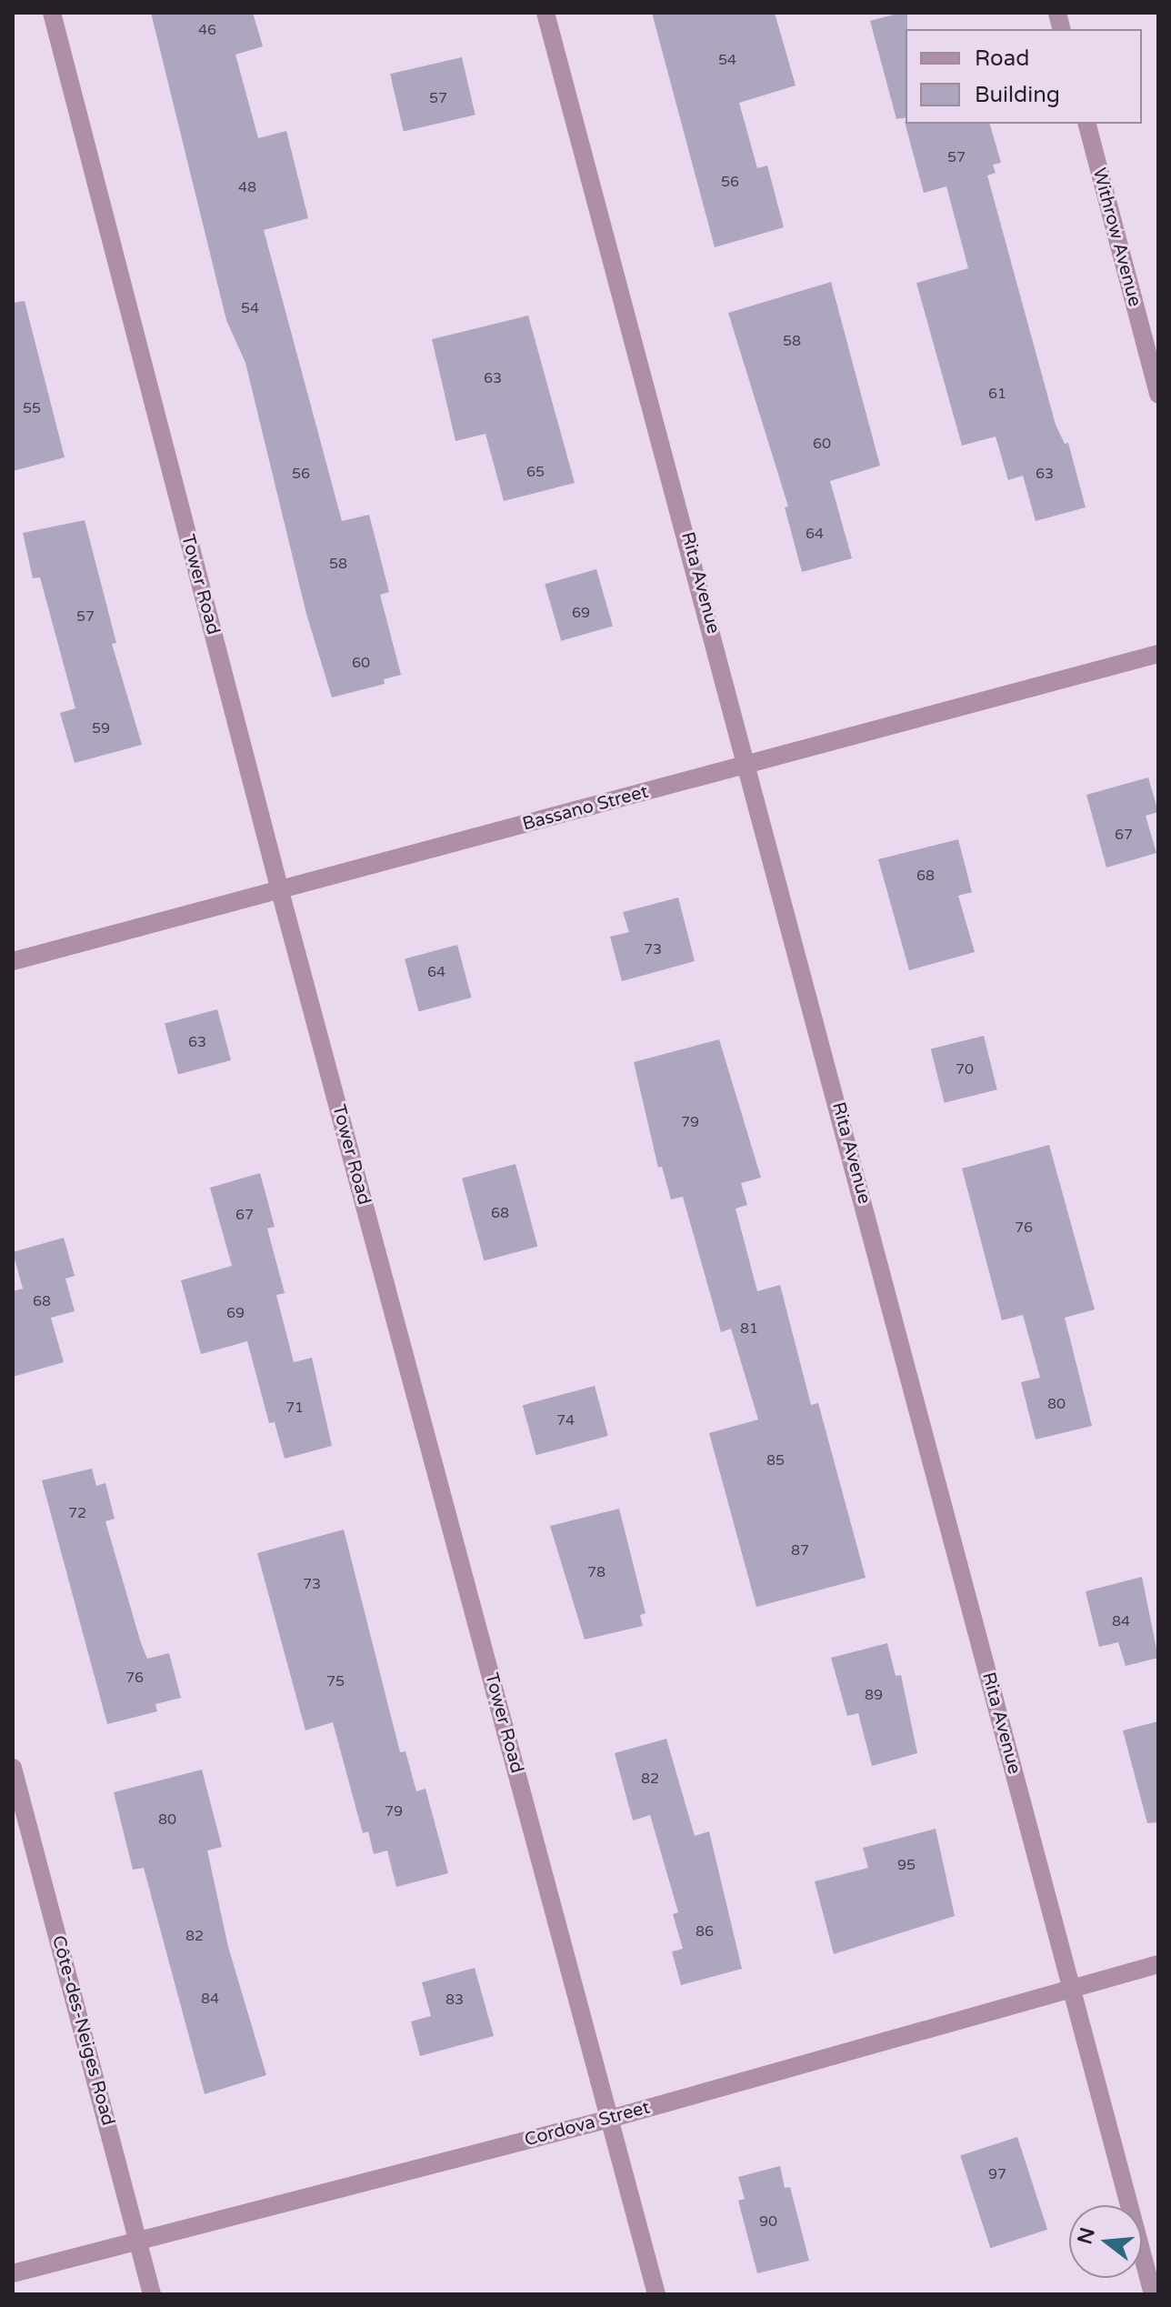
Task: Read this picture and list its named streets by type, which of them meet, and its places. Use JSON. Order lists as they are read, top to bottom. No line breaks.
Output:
{"streets":{"street":["Withrow Avenue","Rita Avenue","Tower Road","Bassano Street","Côte-des-Neiges Road","Cordova Street"]},"crossings":[["Rita Avenue","Bassano Street"],["Rita Avenue","Cordova Street"],["Tower Road","Bassano Street"],["Tower Road","Cordova Street"],["Côte-des-Neiges Road","Cordova Street"]],"house_numbers":["46","54","57","57","56","48","54","58","63","61","55","60","65","56","63","64","58","69","57","60","59","67","68","73","64","63","70","79","68","67","76","68","69","81","80","71","74","85","72","87","78","73","84","76","75","89","82","79","80","95","86","82","84","83","97","90"],"legend":["Road","Building"],"north":"left"}
